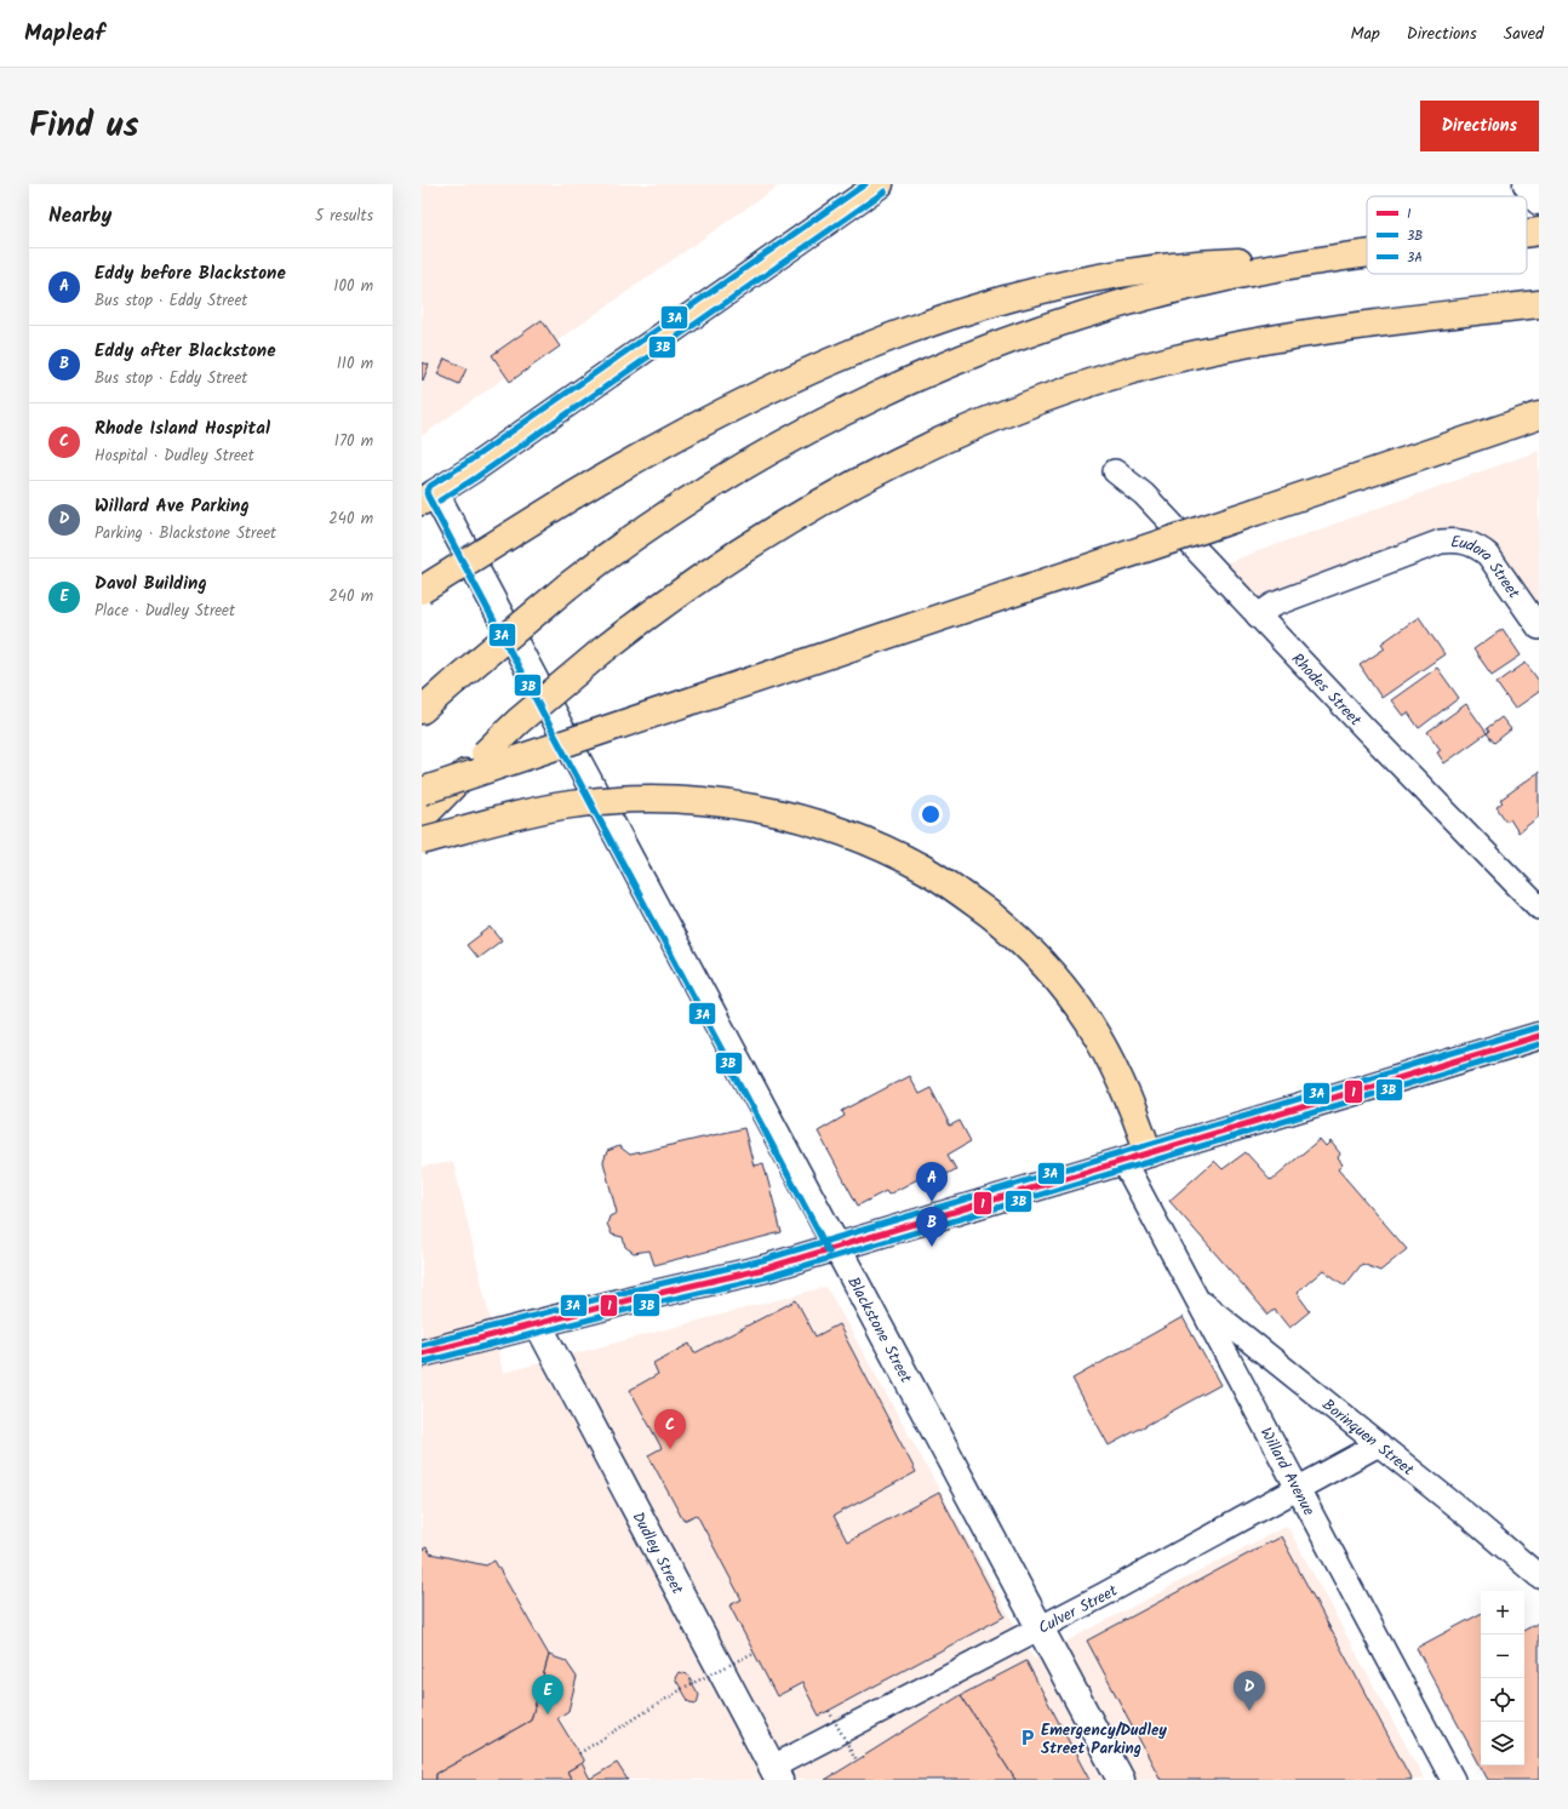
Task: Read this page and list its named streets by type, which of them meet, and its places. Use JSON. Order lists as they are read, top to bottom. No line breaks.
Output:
{"streets":{"street":["Eudora Street","Rhodes Street","Blackstone Street","Borinquen Street","Willard Avenue","Dudley Street","Culver Street"]},"crossings":[["Eudora Street","Rhodes Street"],["Blackstone Street","Culver Street"],["Borinquen Street","Willard Avenue"],["Borinquen Street","Culver Street"],["Willard Avenue","Culver Street"],["Dudley Street","Culver Street"]],"places":{"parking":["Emergency/Dudley Street Parking"]},"lines":["transit line 3A","transit line 3B","transit line 1"],"legend":["1","3B","3A"],"page":{"header":"Mapleaf","nav":["Map","Directions","Saved"],"title":"Find us","buttons":"Directions","heading":["Nearby","5 results"],"list":[{"mark":"A","name":"Eddy before Blackstone","note":"Bus stop · Eddy Street","value":"100 m"},{"mark":"B","name":"Eddy after Blackstone","note":"Bus stop · Eddy Street","value":"110 m"},{"mark":"C","name":"Rhode Island Hospital","note":"Hospital · Dudley Street","value":"170 m"},{"mark":"D","name":"Willard Ave Parking","note":"Parking · Blackstone Street","value":"240 m"},{"mark":"E","name":"Davol Building","note":"Place · Dudley Street","value":"240 m"}],"pins":["A","B","C","D","E"],"map_buttons":["+","−"]}}
